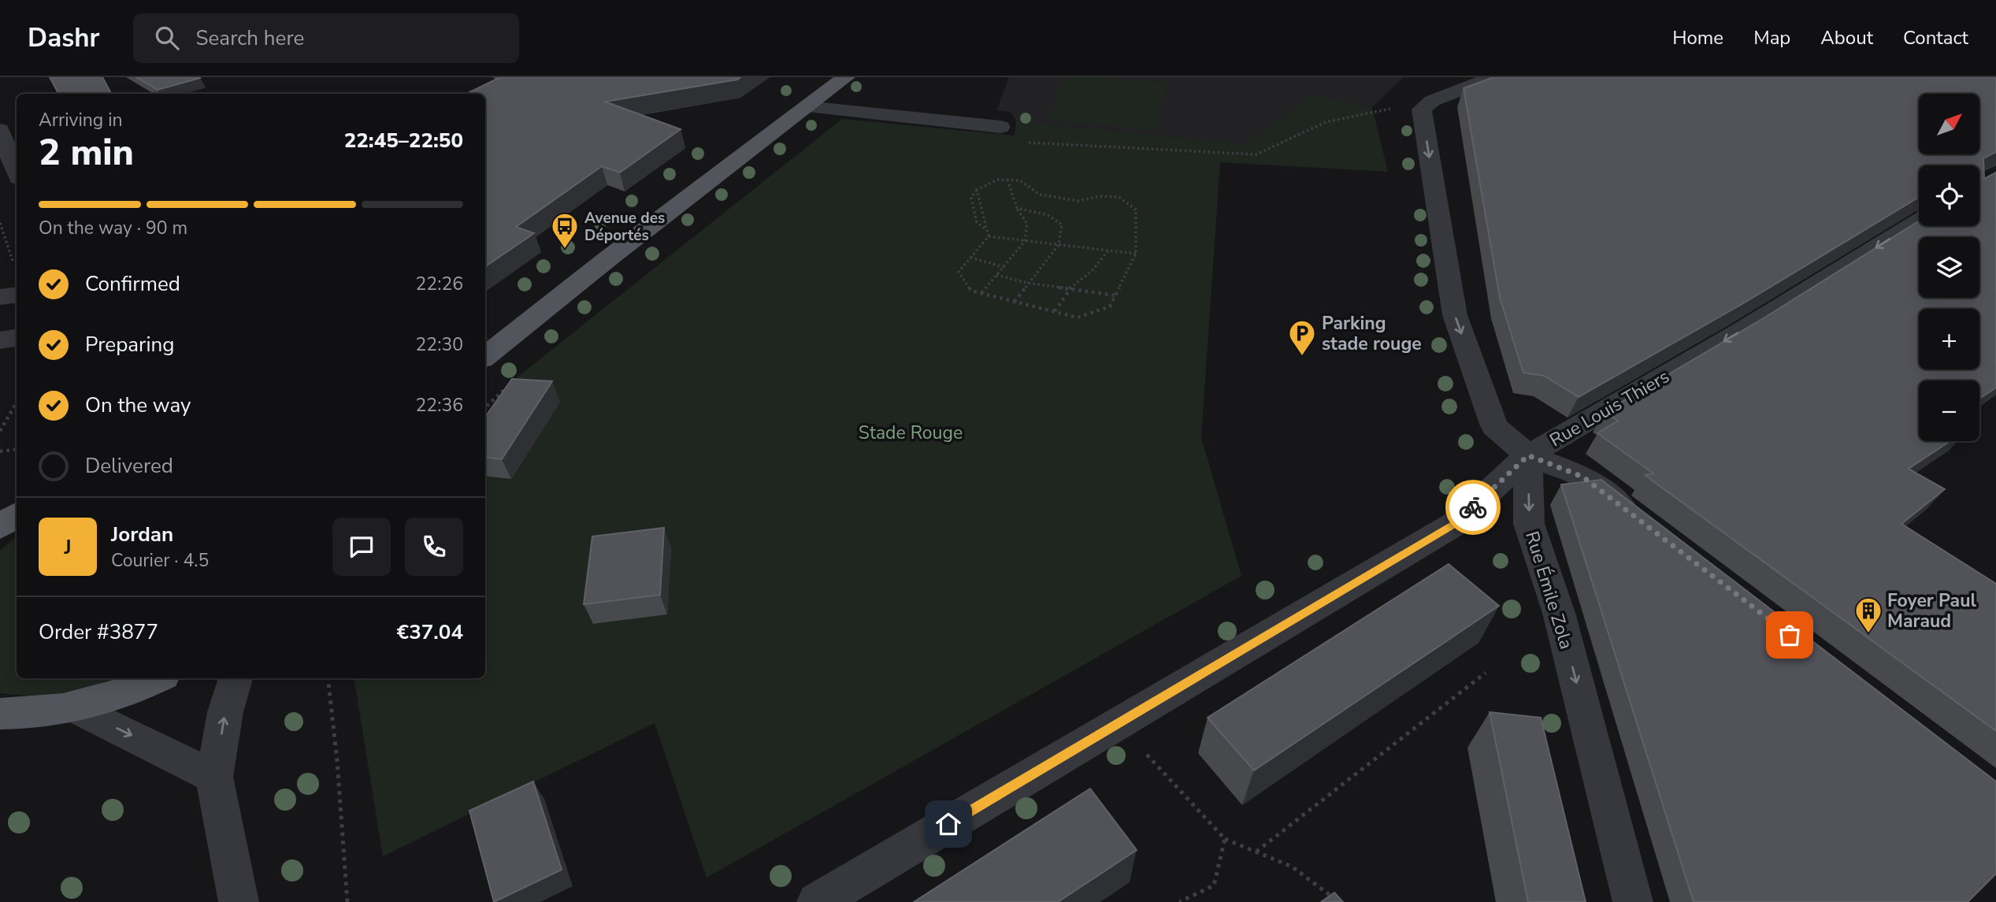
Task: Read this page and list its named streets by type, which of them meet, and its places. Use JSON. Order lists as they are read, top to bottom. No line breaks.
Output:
{"streets":{"street":["Rue Louis Thiers","Rue Émile Zola"]},"crossings":[["Rue Louis Thiers","Rue Émile Zola"]],"one_way":["Rue Louis Thiers","Rue Émile Zola"],"parks":["Stade Rouge"],"places":{"bus stop":["Avenue des Déportés"],"parking":["Parking stade rouge"],"building":["Foyer Paul Maraud"]},"north":"top right","page":{"header":"Dashr","search":"Search here","nav":["Home","Map","About","Contact"],"map_buttons":["+","−"],"heading":["2 min","Arriving in","22:45–22:50"],"panel":["Jordan","Courier · 4.5","Order #3877","€37.04"],"bar":"On the way · 90 m","list":[["Confirmed","22:26"],["Preparing","22:30"],["On the way","22:36"],"Delivered"],"round":"J"}}
